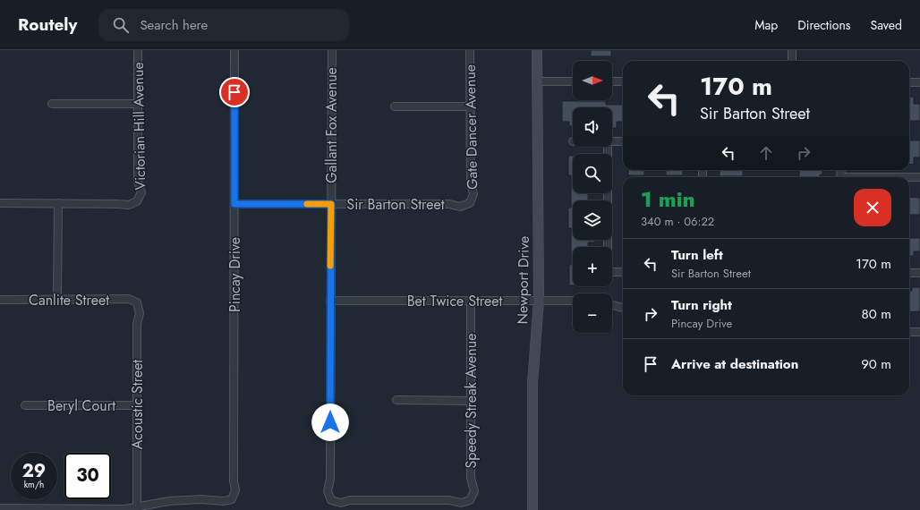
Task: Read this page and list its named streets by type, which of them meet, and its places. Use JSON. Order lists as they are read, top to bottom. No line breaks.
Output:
{"streets":{"street":["Gallant Fox Avenue","Victorian Hill Avenue","Gate Dancer Avenue","Sir Barton Street","Pincay Drive","Newport Drive","Canlite Street","Bet Twice Street","Speedy Streak Avenue","Acoustic Street","Beryl Court"]},"crossings":[["Gallant Fox Avenue","Sir Barton Street"],["Gallant Fox Avenue","Bet Twice Street"],["Gallant Fox Avenue","Speedy Streak Avenue"],["Gate Dancer Avenue","Sir Barton Street"],["Sir Barton Street","Pincay Drive"],["Pincay Drive","Acoustic Street"],["Newport Drive","Bet Twice Street"],["Canlite Street","Acoustic Street"],["Bet Twice Street","Speedy Streak Avenue"],["Acoustic Street","Beryl Court"]],"north":"right","page":{"header":"Routely","search":"Search here","nav":["Map","Directions","Saved"],"map_buttons":["+","−"],"turn":["170 m","Sir Barton Street"],"heading":["1 min","340 m · 06:22"],"list":[{"name":"Turn left","note":"Sir Barton Street","value":"170 m"},{"name":"Turn right","note":"Pincay Drive","value":"80 m"},{"name":"Arrive at destination","value":"90 m"}],"speed":"29 km/h","limit":"30"}}
